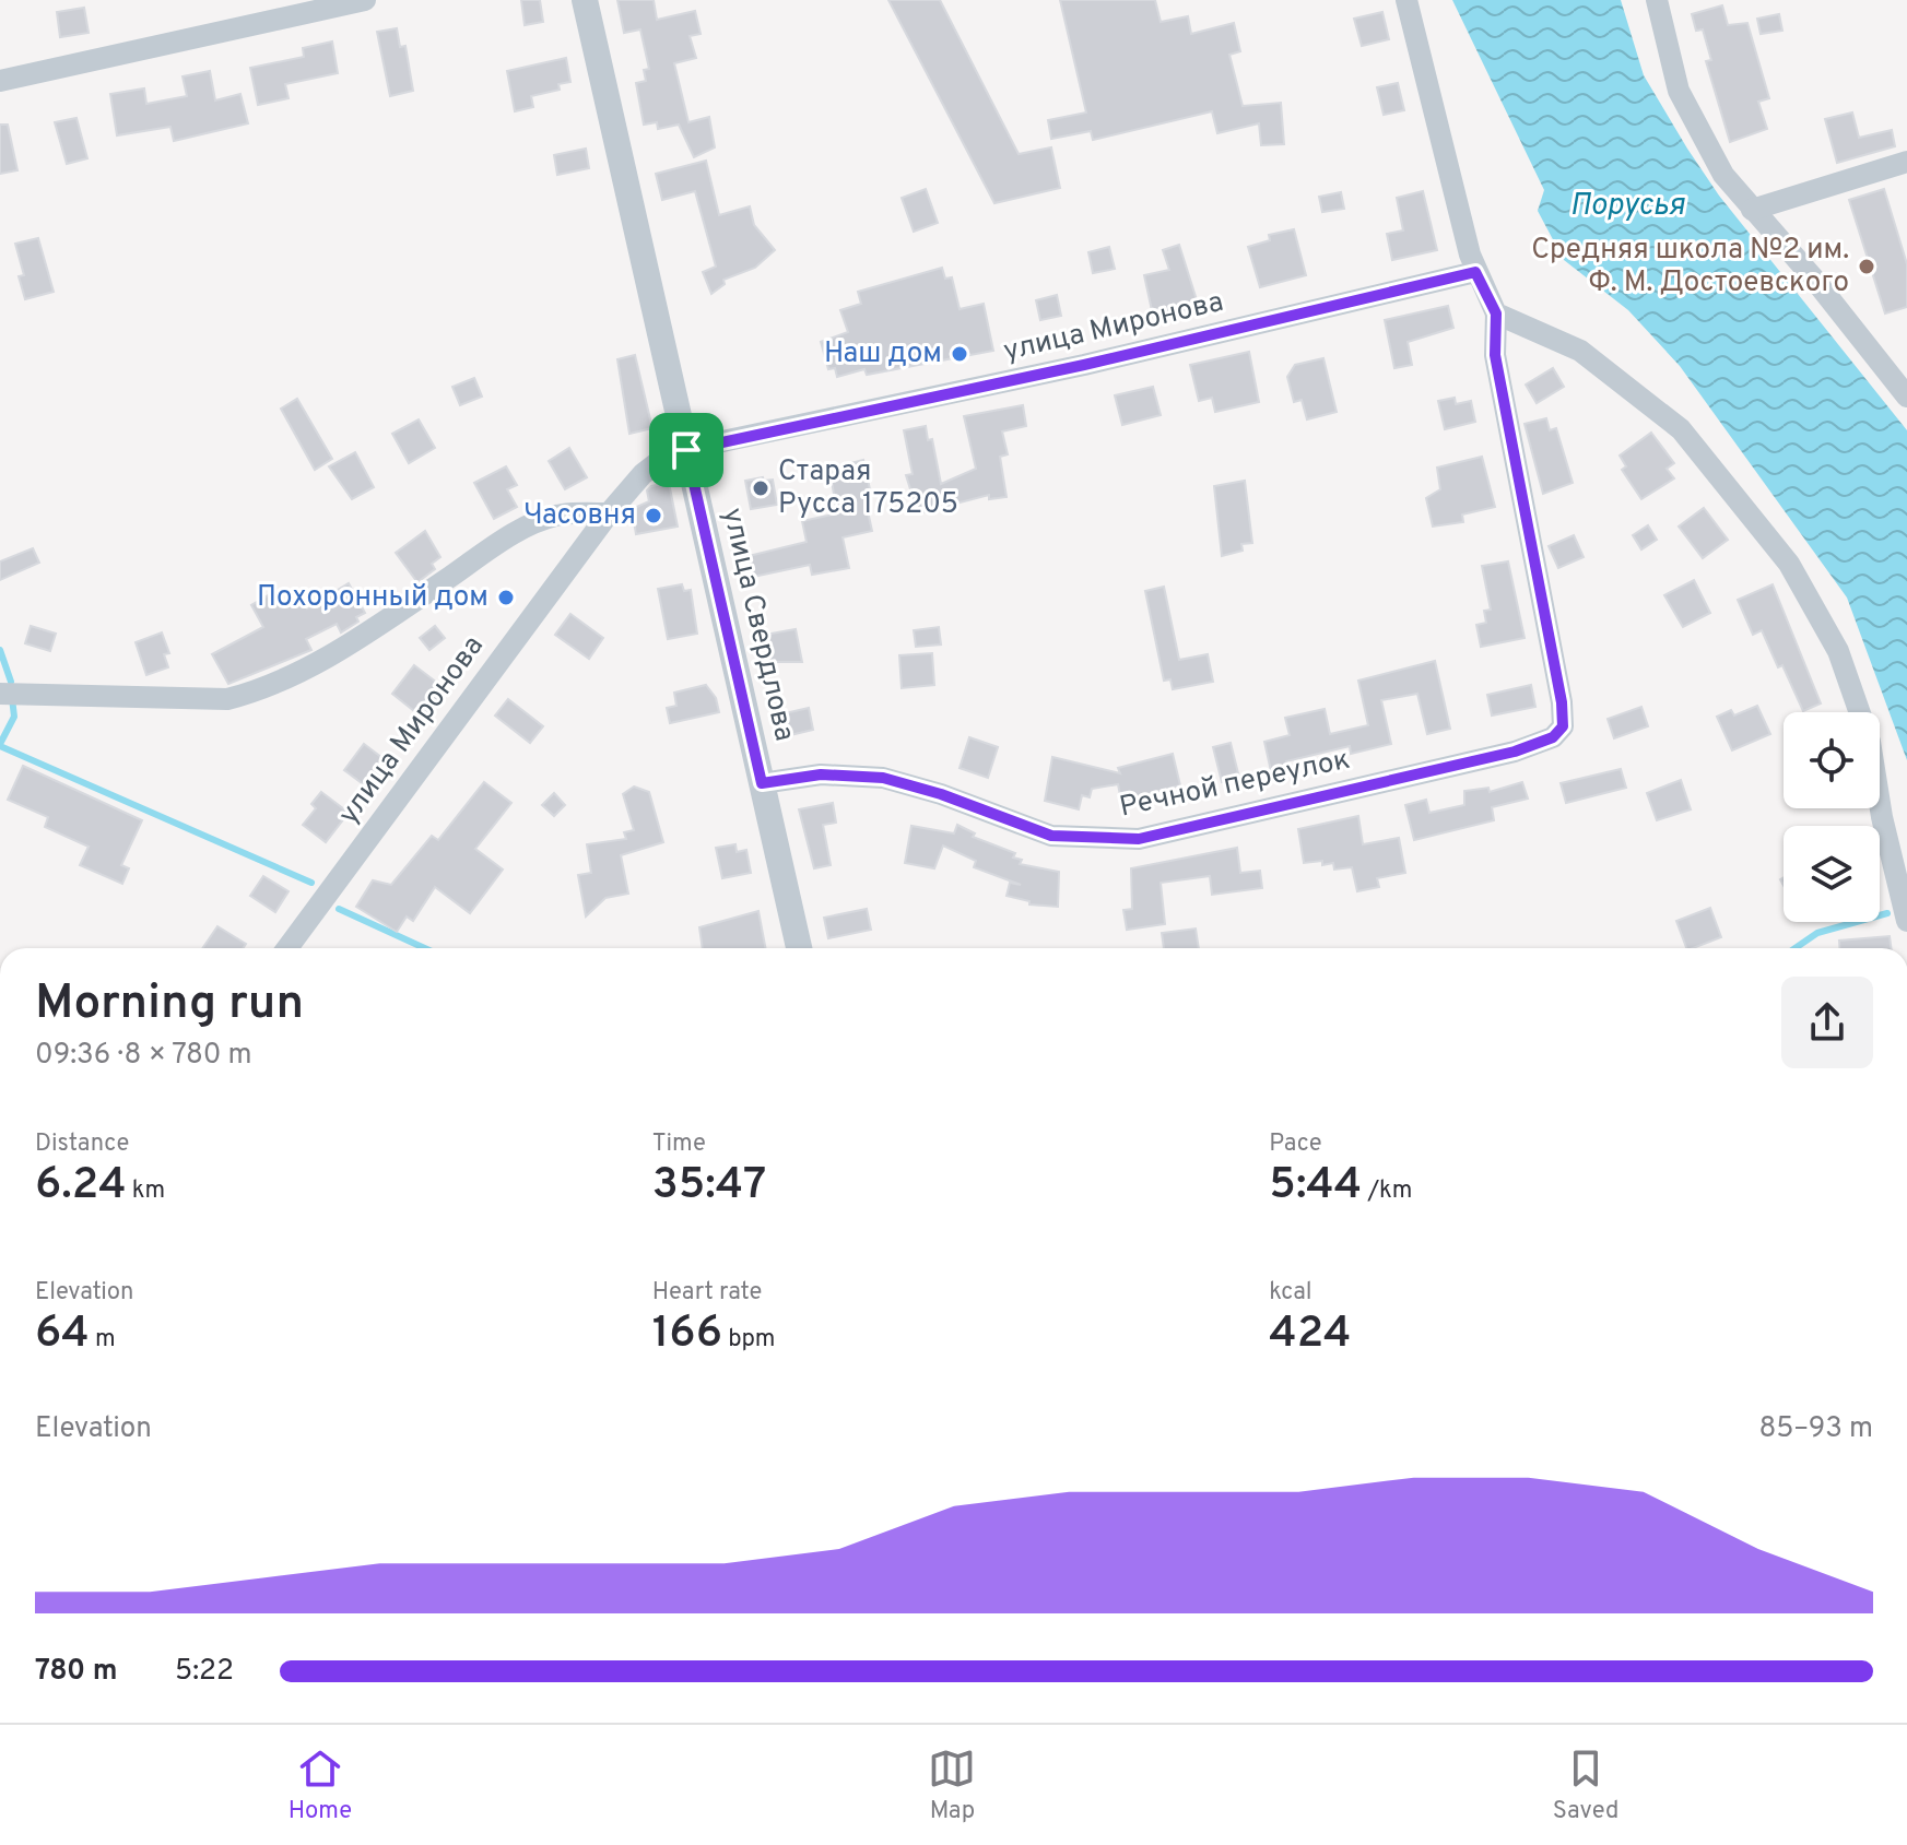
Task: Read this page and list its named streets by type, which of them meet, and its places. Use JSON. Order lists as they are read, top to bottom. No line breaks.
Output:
{"streets":{"street":["улица Миронова","улица Свердлова","Речной переулок"]},"crossings":[["улица Миронова","улица Свердлова"],["улица Свердлова","Речной переулок"]],"water":["Порусья"],"places":["Средняя школа №2 им. Ф. М. Достоевского","Наш дом","Старая Русса 175205","Часовня","Похоронный дом"],"page":{"heading":["Morning run","09:36 · 8 × 780 m"],"stats":[["Distance","6.24 km"],["Time","35:47"],["Pace","5:44 /km"],["Elevation","64 m"],["Heart rate","166 bpm"],["kcal","424"]],"chart":["Elevation","85–93 m"],"list":[{"name":"780 m","note":"5:22"}],"tabs":["Home","Map","Saved"]}}
